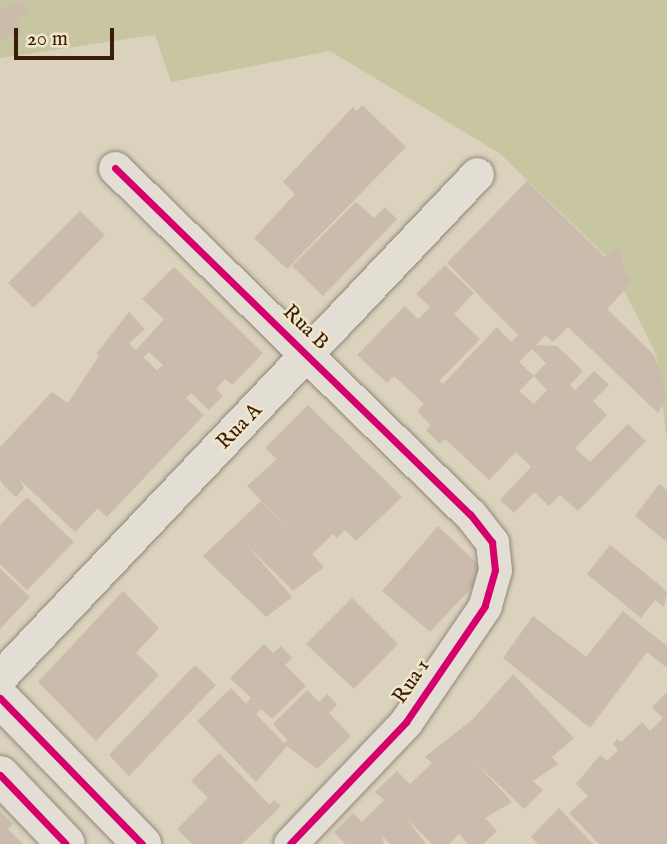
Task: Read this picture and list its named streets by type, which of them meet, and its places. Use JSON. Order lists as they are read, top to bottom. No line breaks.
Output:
{"streets":{"street":["Rua B","Rua A","Rua 1"]},"crossings":[["Rua B","Rua A"],["Rua B","Rua 1"]],"scale_bar":"20 m"}
